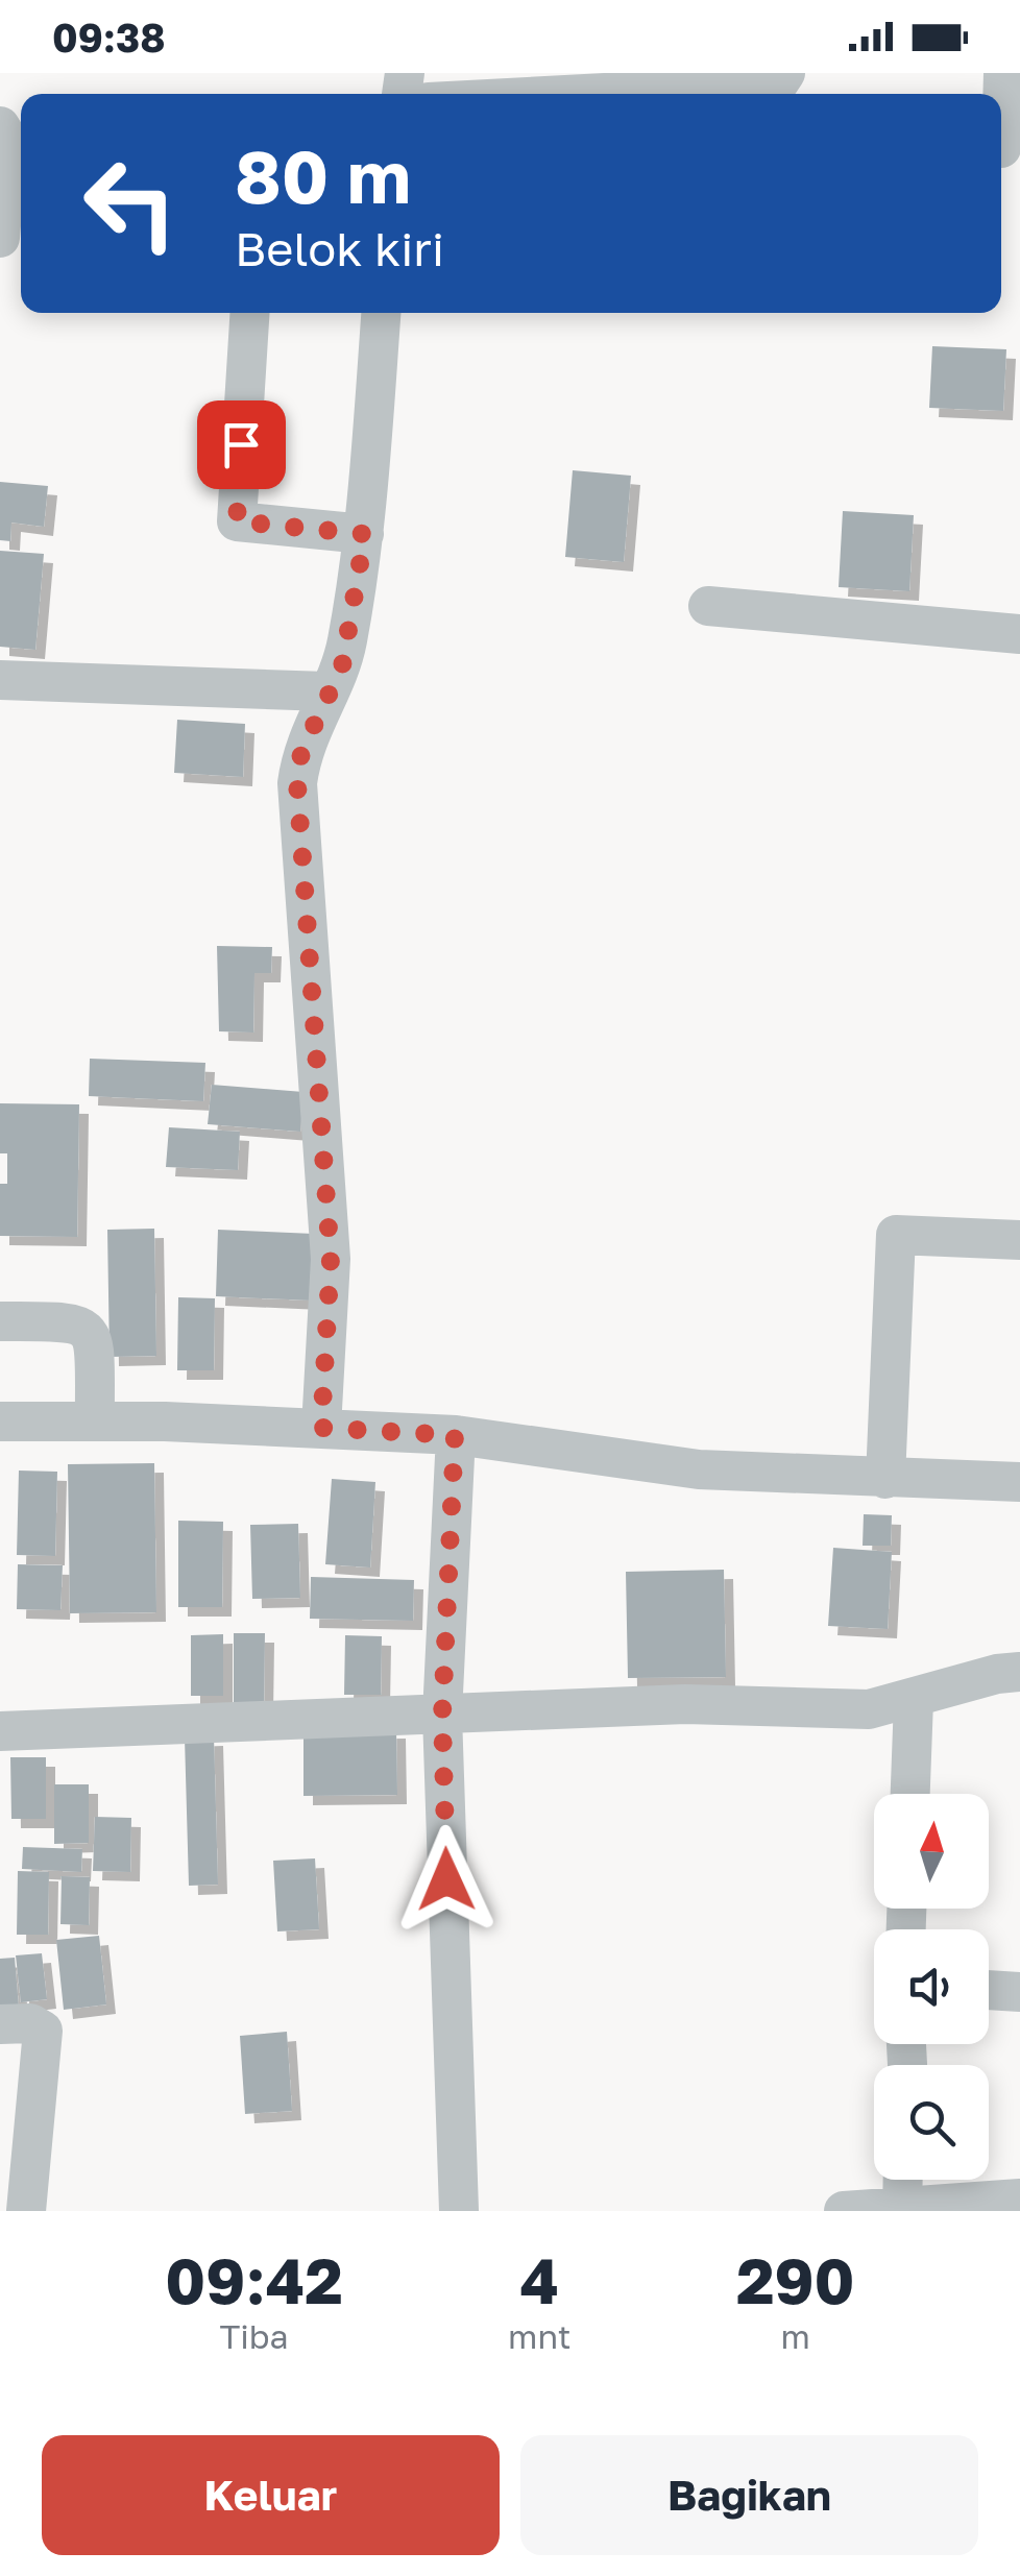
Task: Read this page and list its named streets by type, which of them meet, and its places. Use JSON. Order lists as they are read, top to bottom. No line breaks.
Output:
{"north":"top","page":{"status":"09:38","turn":["80 m","Belok kiri"],"eta":["09:42","Tiba","4","mnt","290","m"],"buttons":["Keluar","Bagikan"]}}
